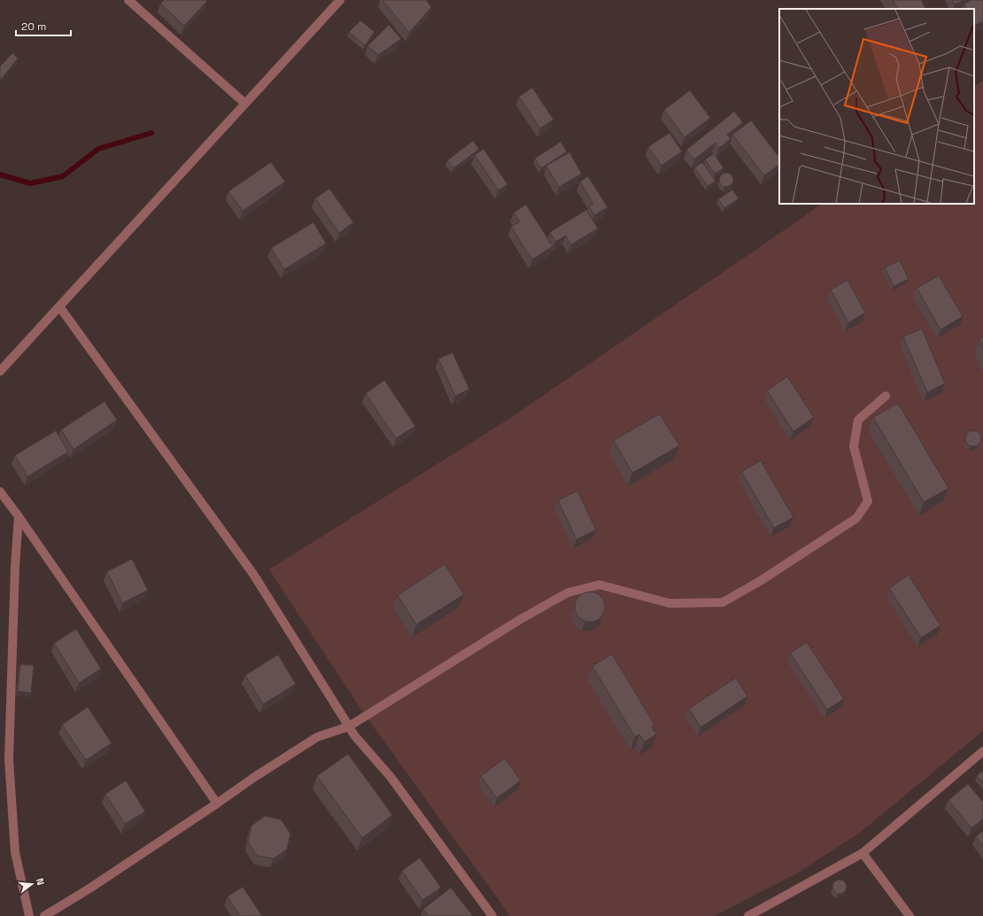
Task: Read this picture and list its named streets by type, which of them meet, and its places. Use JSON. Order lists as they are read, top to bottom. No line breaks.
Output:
{"scale_bar":"20 m","north":"right"}
